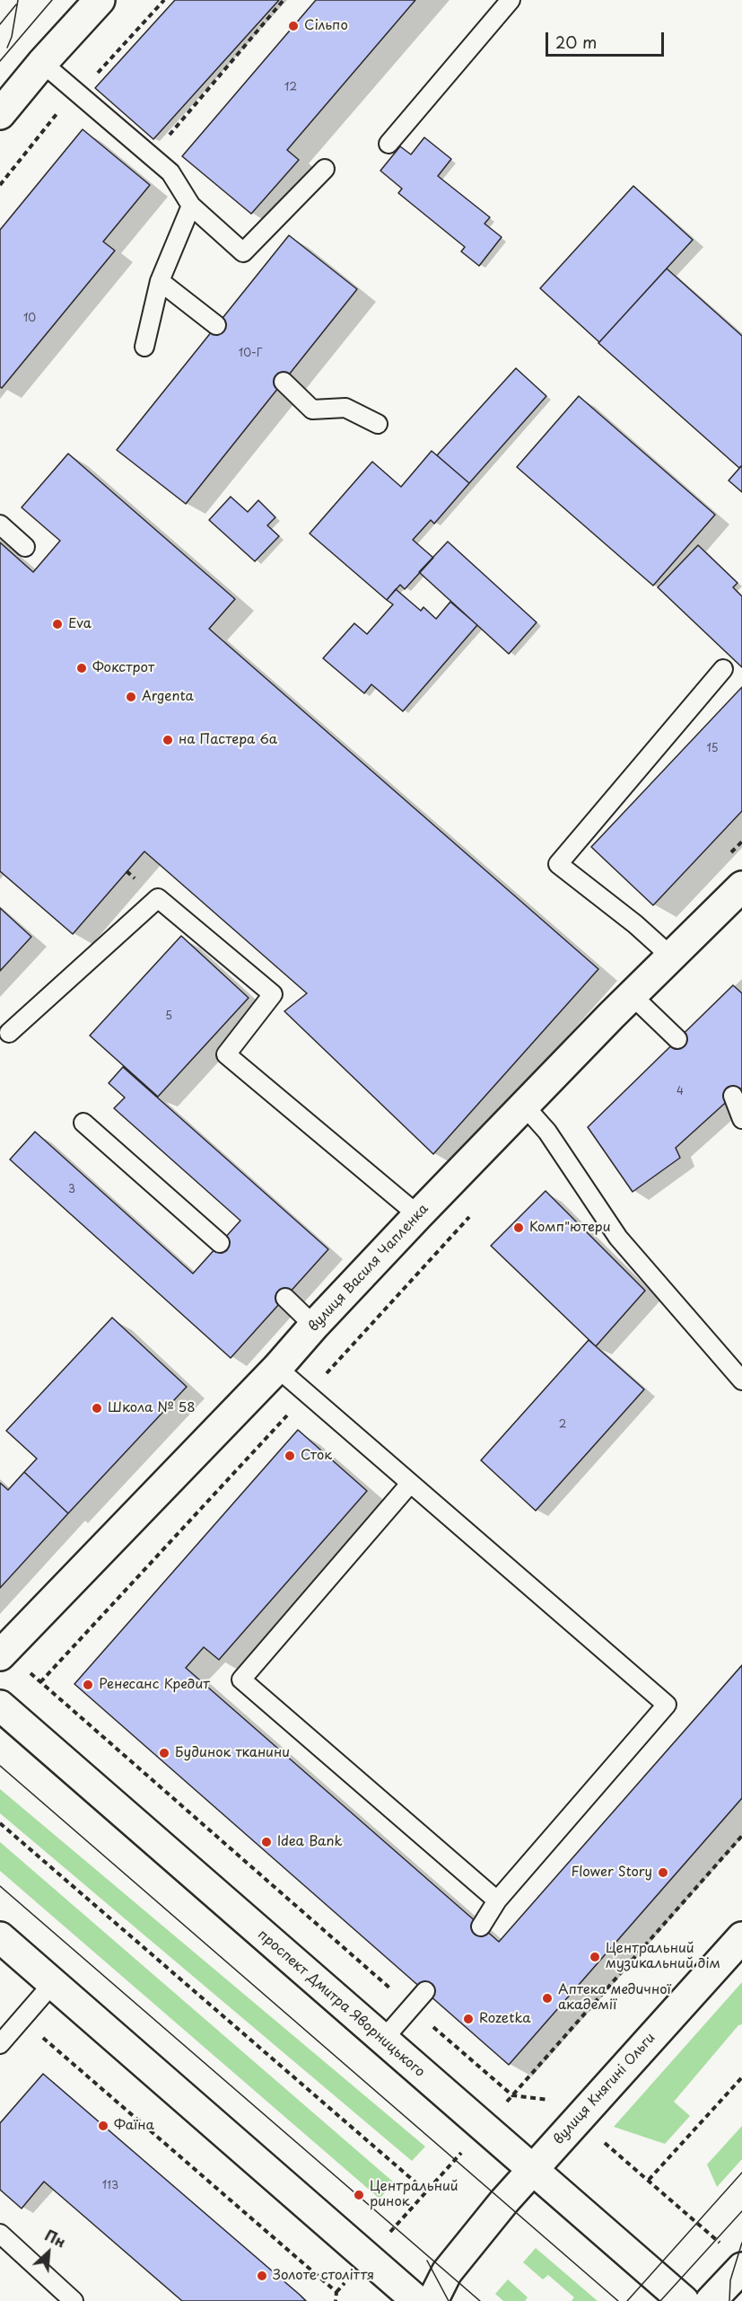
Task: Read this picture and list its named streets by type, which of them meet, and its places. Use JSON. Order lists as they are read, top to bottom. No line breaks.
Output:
{"streets":{"main road":["вулиця Василя Чапленка","проспект Дмитра Яворницького","вулиця Княгині Ольги"]},"crossings":[["проспект Дмитра Яворницького","вулиця Княгині Ольги"]],"places":["Сільпо","Eva","Фокстрот","Argenta","на Пастера 6а","Комп\"ютери","Школа № 58","Сток","Ренесанс Кредит","Будинок тканини","Idea Bank","Flower Story","Центральний музикальний дім","Аптека медичної академії","Rozetka","Фаїна","Центральний ринок","Золоте століття"],"house_numbers":["12","10","10-Г","15","5","4","3","2","113"],"scale_bar":"20 m","north":"top right"}
